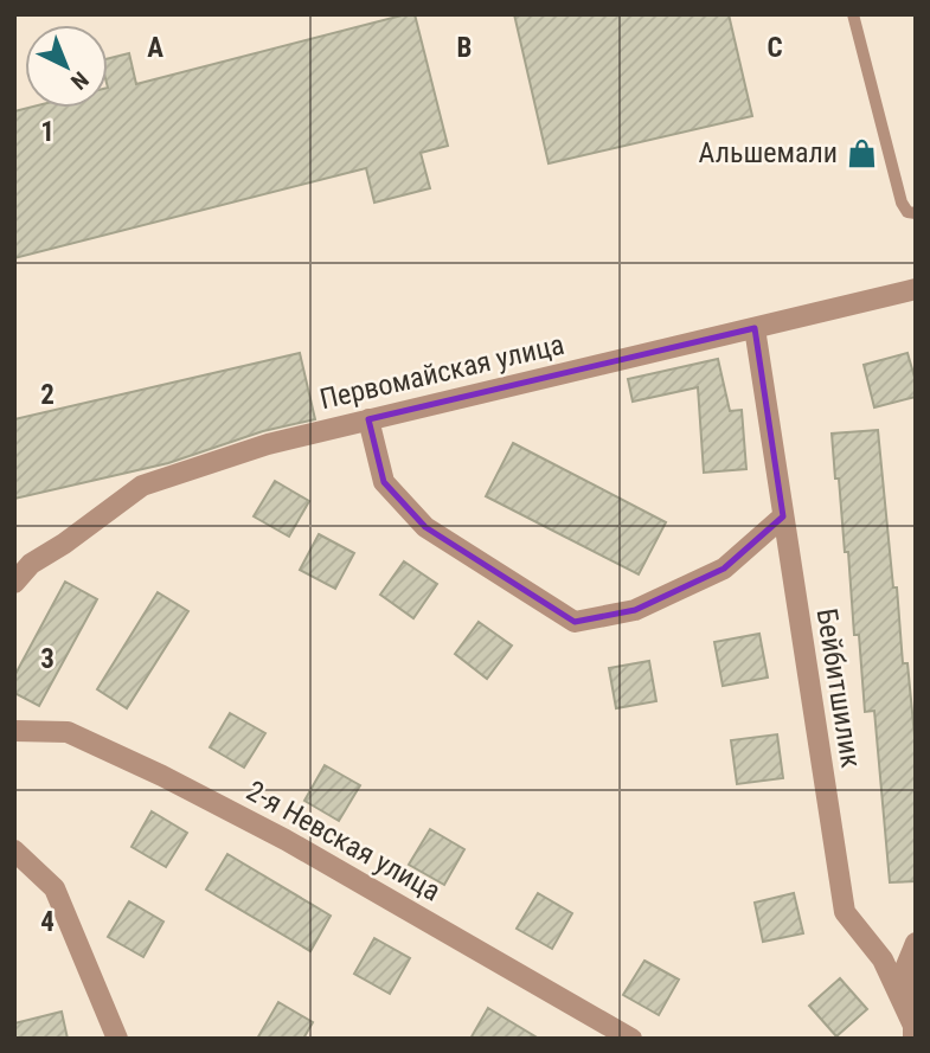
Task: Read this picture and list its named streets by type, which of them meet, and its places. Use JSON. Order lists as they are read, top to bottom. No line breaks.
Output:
{"streets":{"street":["Первомайская улица","Бейбитшилик","2-я Невская улица"]},"crossings":[["Первомайская улица","Бейбитшилик"]],"places":{"shop":["Альшемали"]},"north":"bottom right","grid":{"columns":["A","B","C"],"rows":["1","2","3","4"]}}
